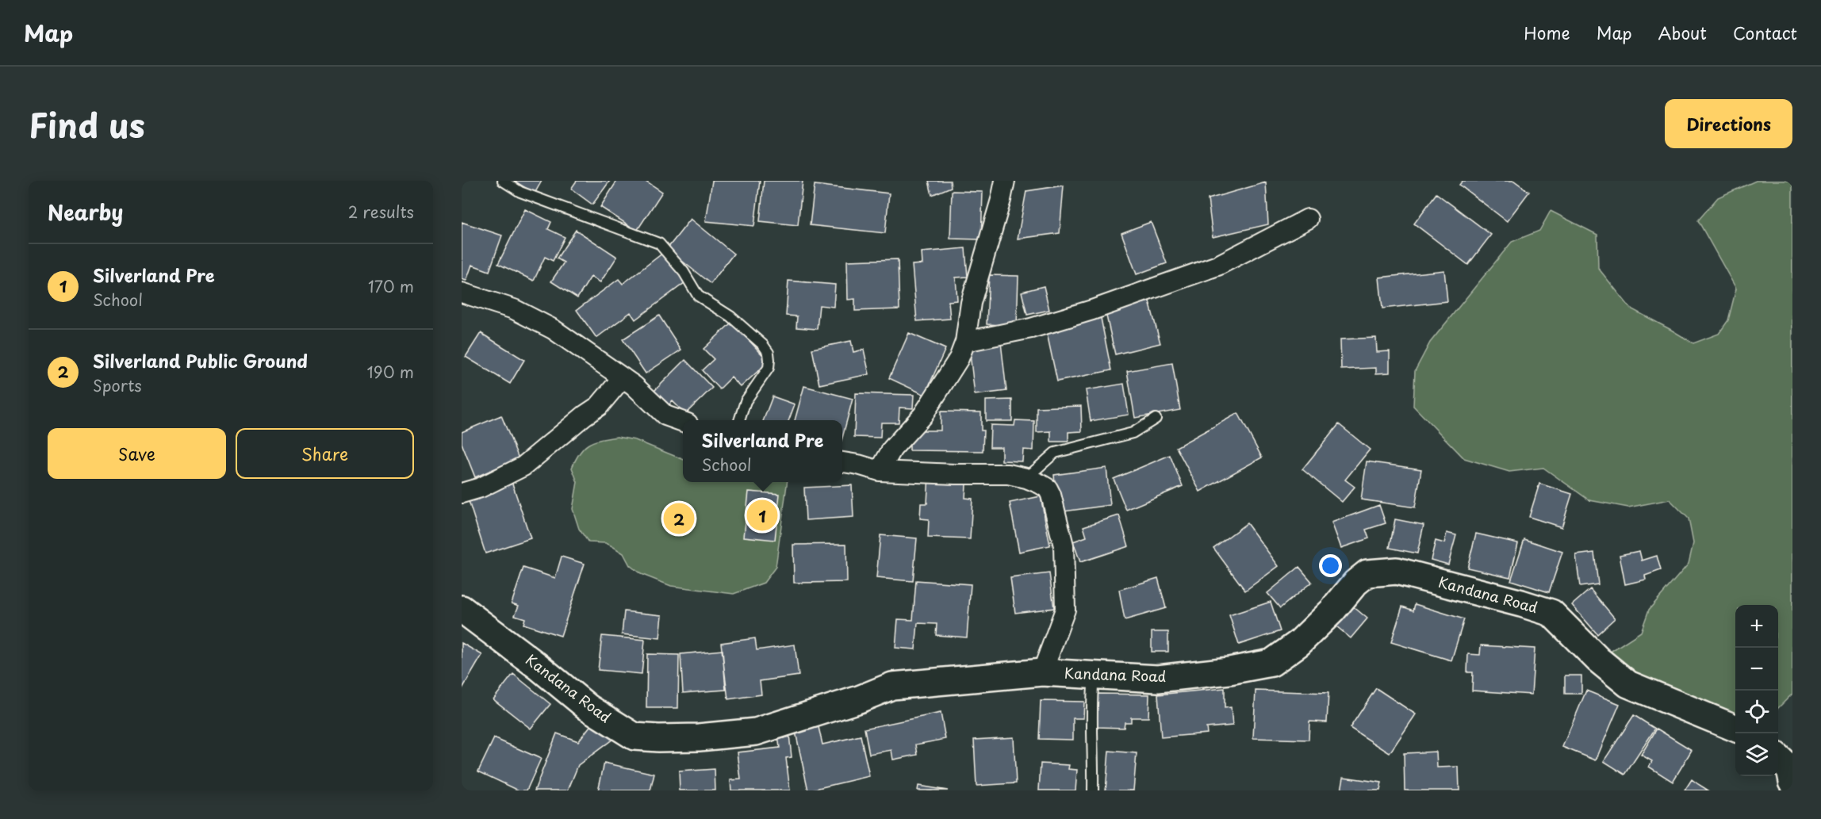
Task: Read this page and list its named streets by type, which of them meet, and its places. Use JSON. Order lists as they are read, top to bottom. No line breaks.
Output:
{"streets":{"street":["Kandana Road"]},"page":{"header":"Map","nav":["Home","Map","About","Contact"],"title":"Find us","buttons":["Directions",["Save","Share"]],"heading":["Nearby","2 results"],"list":[{"mark":"1","name":"Silverland Pre","note":"School","value":"170 m"},{"mark":"2","name":"Silverland Public Ground","note":"Sports","value":"190 m"}],"popup":["Silverland Pre","School"],"pins":["1","2"],"map_buttons":["+","−"]}}
